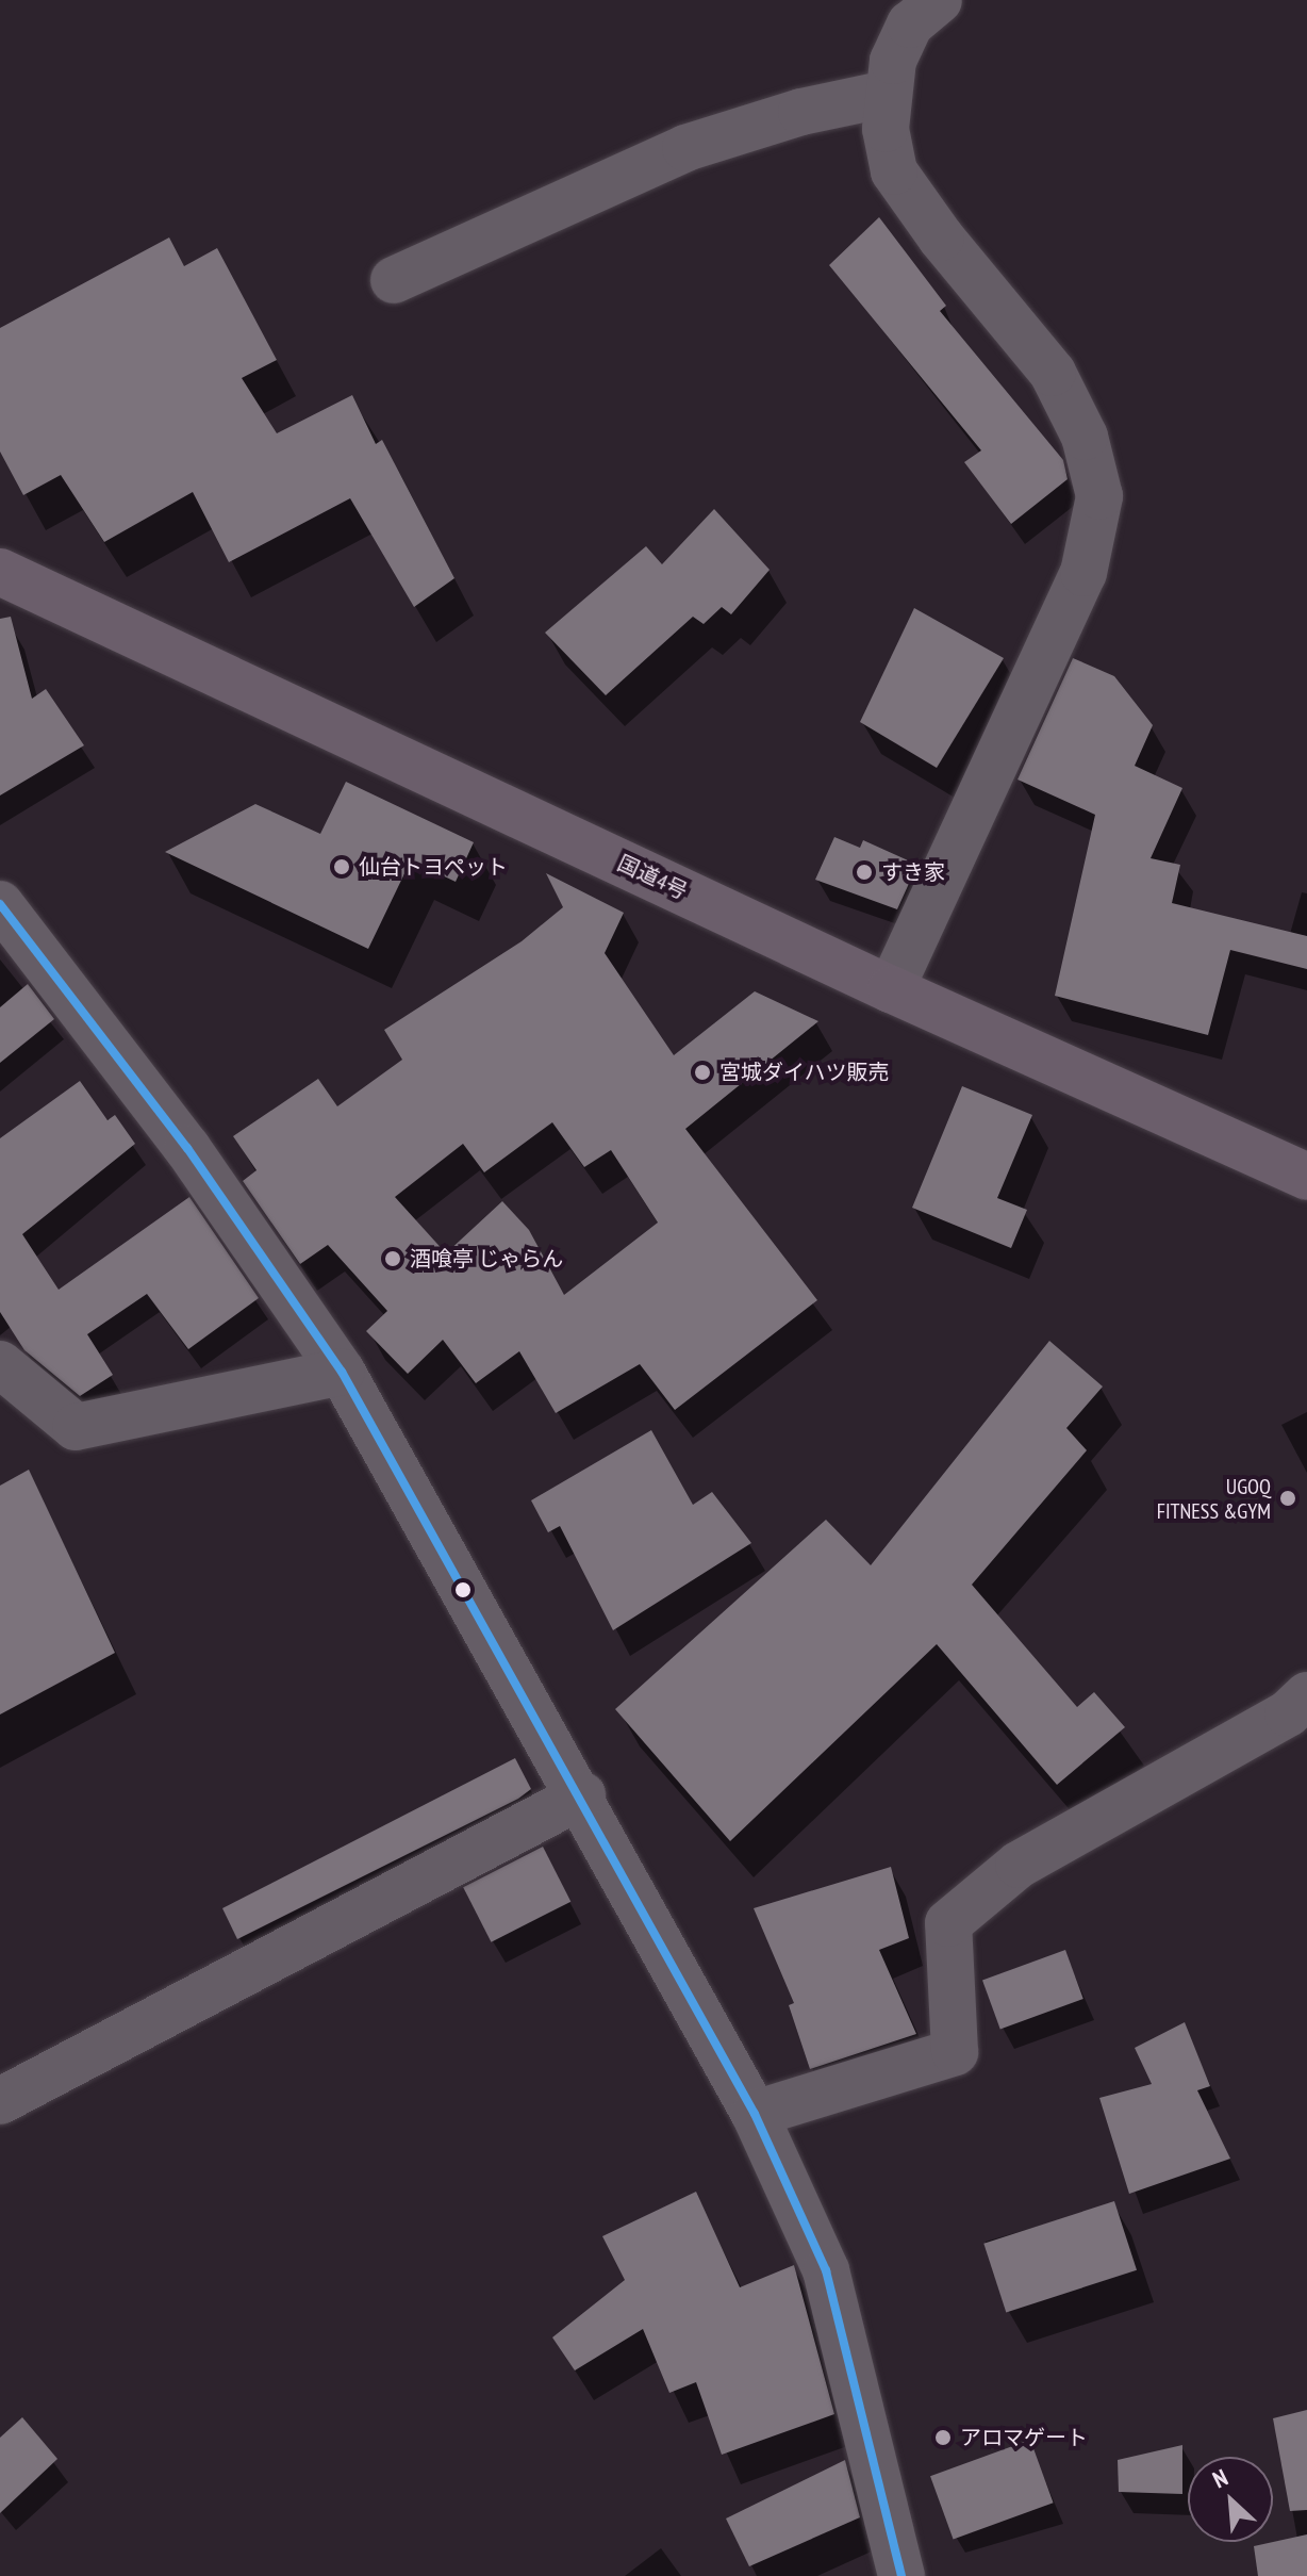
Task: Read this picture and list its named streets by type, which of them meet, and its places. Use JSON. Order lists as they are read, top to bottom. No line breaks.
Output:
{"streets":{"highway":["国道4号"]},"places":["仙台トヨペット","すき家","宮城ダイハツ販売","酒喰亭 じゃらん","UGOQ FITNESS &GYM","アロマゲート"],"north":"top left"}
